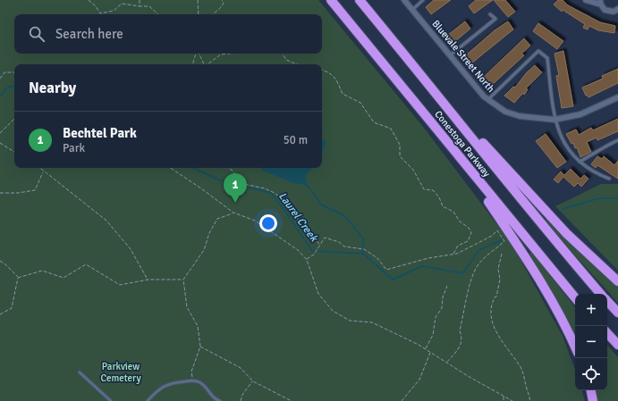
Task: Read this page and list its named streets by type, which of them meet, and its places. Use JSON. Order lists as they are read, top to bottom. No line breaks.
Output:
{"streets":{"highway":["Conestoga Parkway"],"street":["Bluevale Street North"]},"water":["Laurel Creek"],"parks":["Parkview Cemetery"],"page":{"search":"Search here","heading":"Nearby","list":[{"mark":"1","name":"Bechtel Park","note":"Park","value":"50 m"}],"pins":"1","map_buttons":["+","−"]}}
